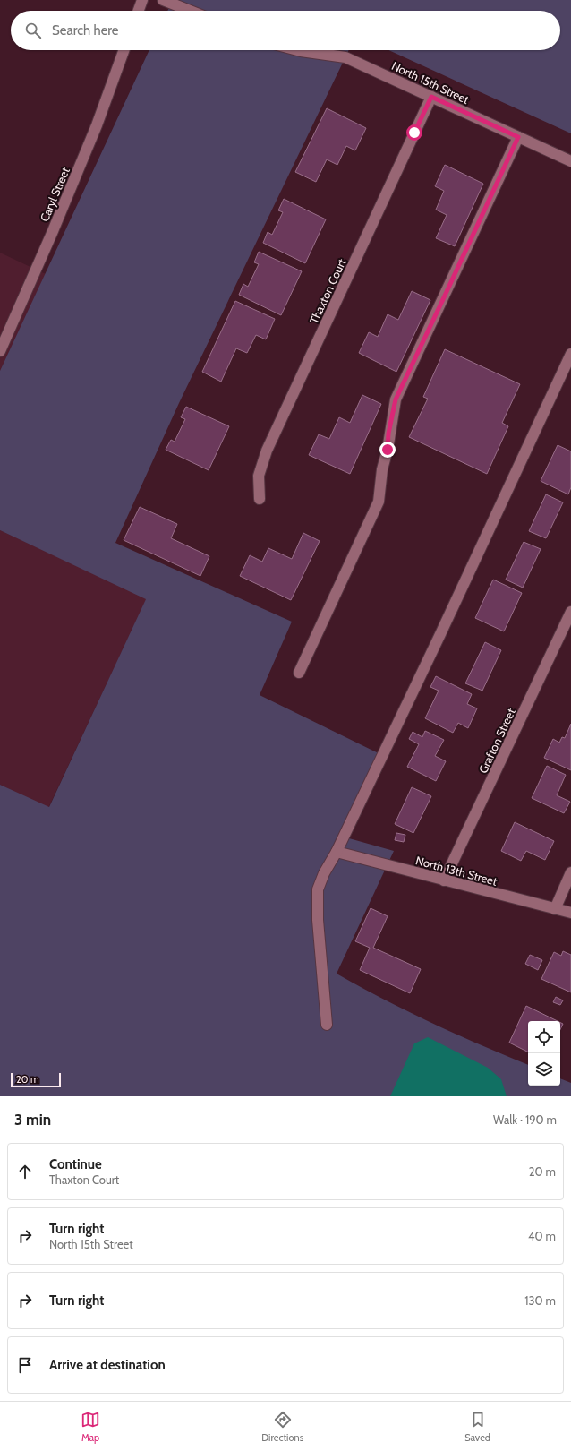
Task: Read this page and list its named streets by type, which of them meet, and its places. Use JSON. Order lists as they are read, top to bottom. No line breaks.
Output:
{"streets":{"street":["North 15th Street","Caryl Street","Thaxton Court","Grafton Street","North 13th Street"]},"crossings":[["North 15th Street","Thaxton Court"],["Grafton Street","North 13th Street"]],"scale_bar":"20 m","page":{"search":"Search here","scale":"20 m","heading":["3 min","Walk · 190 m"],"list":[["Continue","Thaxton Court","20 m"],["Turn right","North 15th Street","40 m"],["Turn right","130 m"],"Arrive at destination"],"nav":["Map","Directions","Saved"]}}
